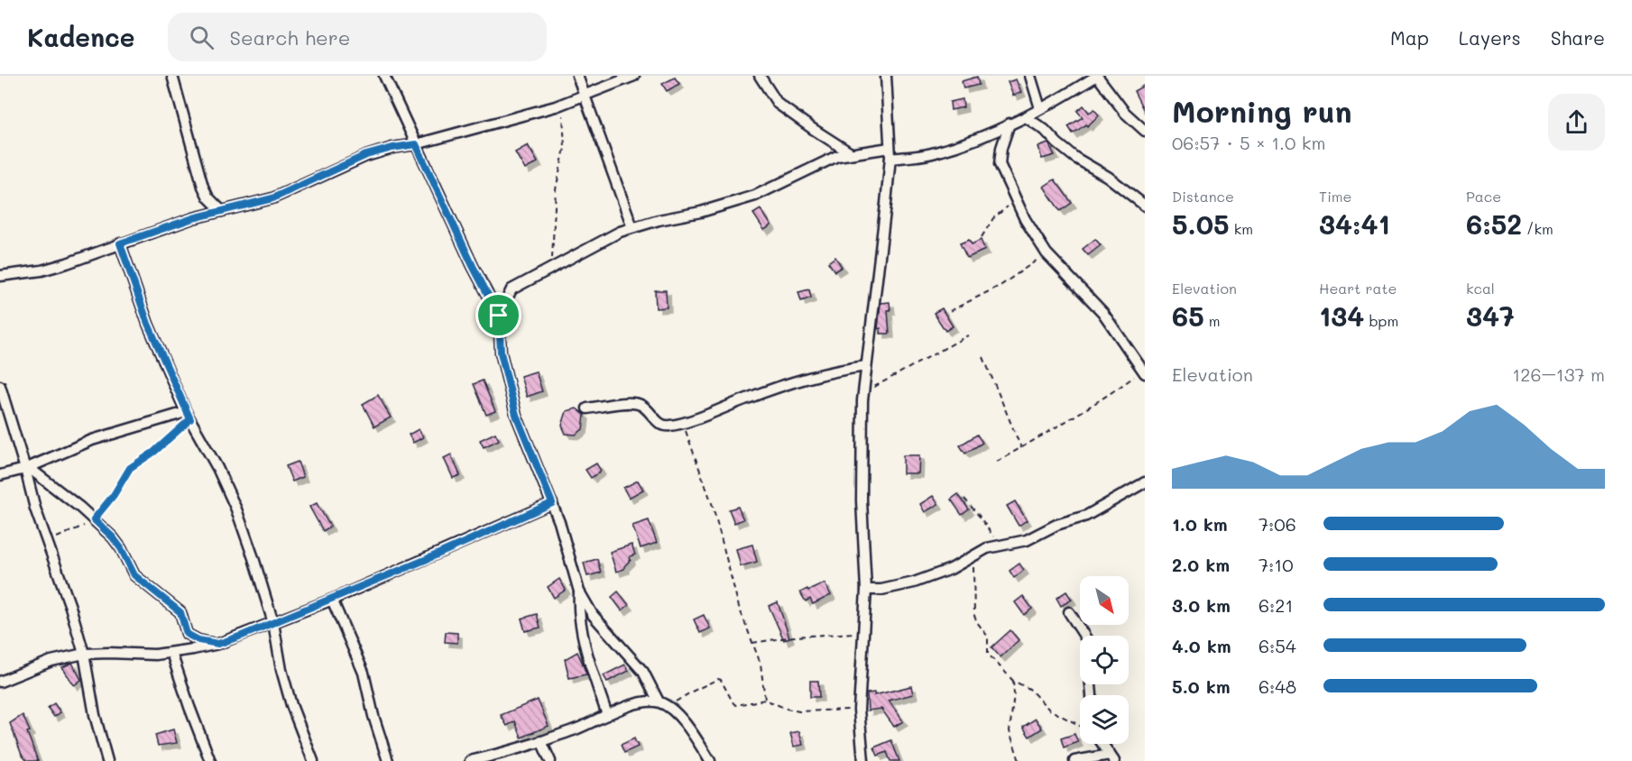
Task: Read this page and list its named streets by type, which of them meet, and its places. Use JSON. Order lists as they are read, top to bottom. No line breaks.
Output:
{"north":"bottom right","page":{"header":"Kadence","search":"Search here","nav":["Map","Layers","Share"],"heading":["Morning run","06:57 · 5 × 1.0 km"],"stats":[["Distance","5.05 km"],["Time","34:41"],["Pace","6:52 /km"],["Elevation","65 m"],["Heart rate","134 bpm"],["kcal","347"]],"chart":["Elevation","126–137 m"],"list":[{"name":"1.0 km","note":"7:06"},{"name":"2.0 km","note":"7:10"},{"name":"3.0 km","note":"6:21"},{"name":"4.0 km","note":"6:54"},{"name":"5.0 km","note":"6:48"}]}}
